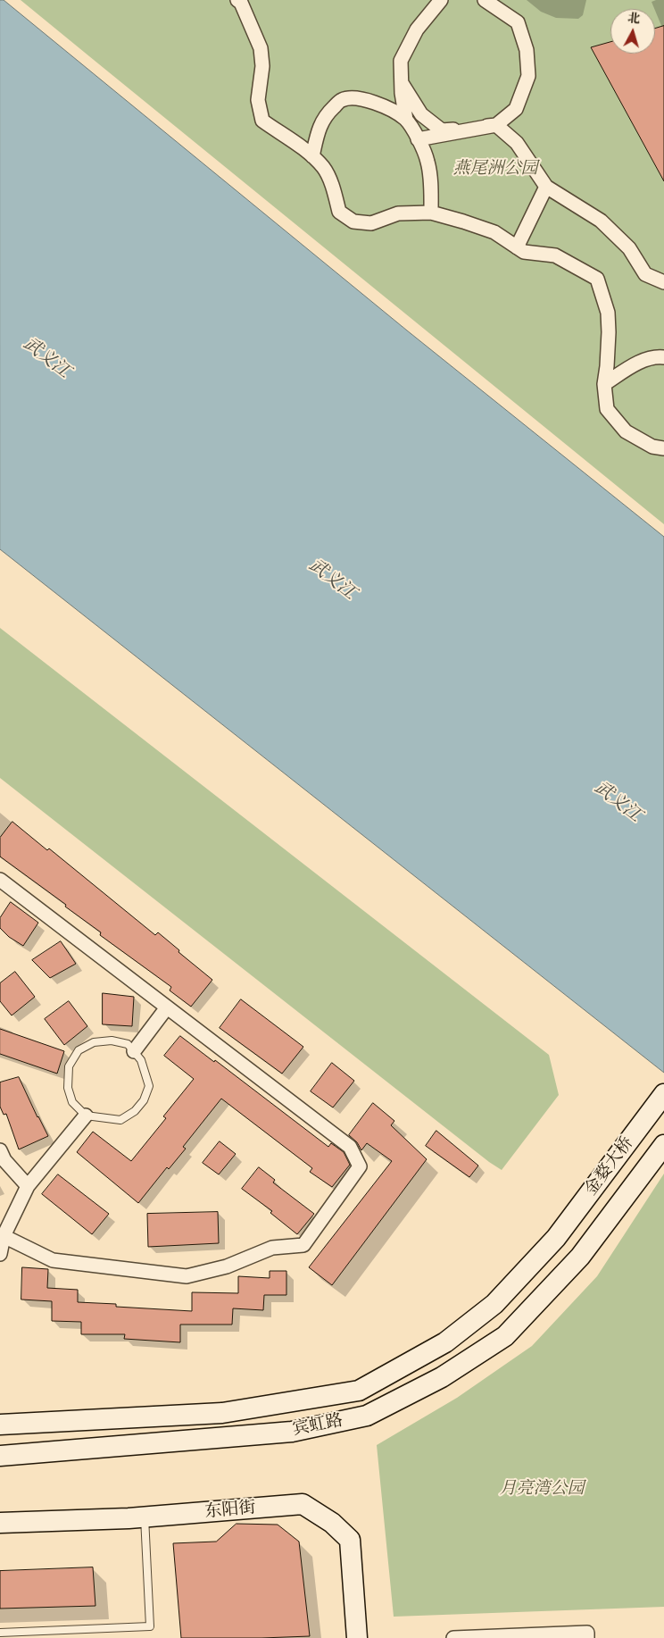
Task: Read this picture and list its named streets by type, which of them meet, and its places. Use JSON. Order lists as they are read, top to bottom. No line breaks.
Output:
{"streets":{"main road":["金婺大桥","宾虹路","东阳街"]},"crossings":[["金婺大桥","宾虹路"]],"water":["武义江"],"parks":["燕尾洲公园","月亮湾公园"],"north":"top"}
